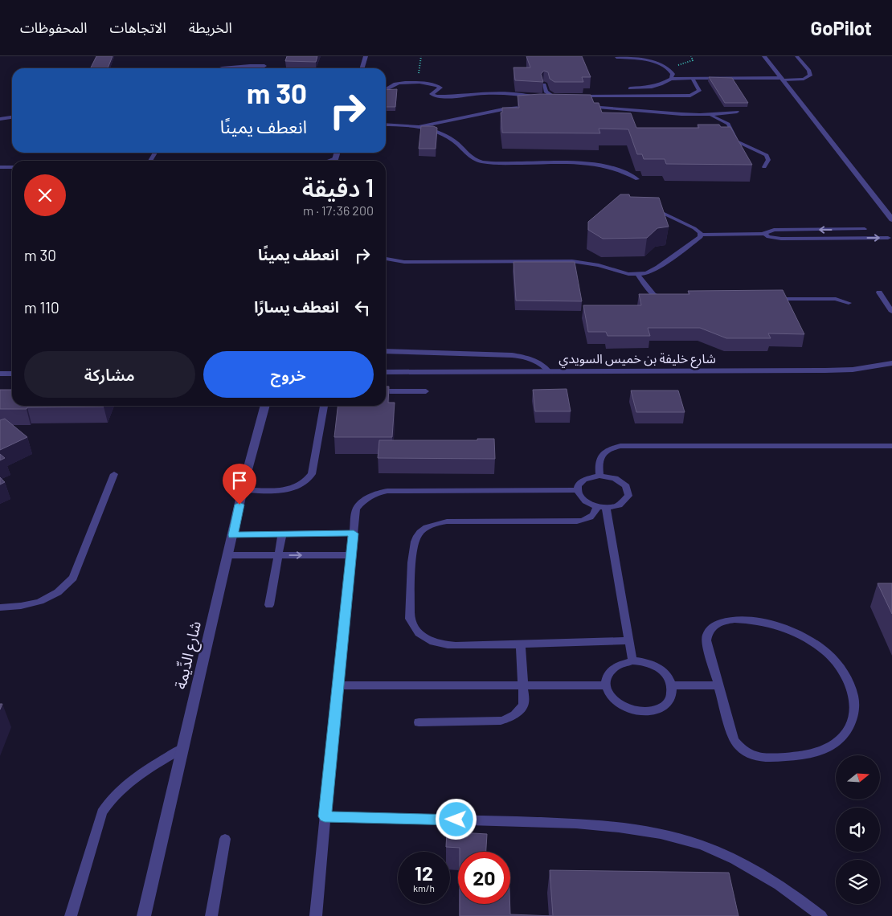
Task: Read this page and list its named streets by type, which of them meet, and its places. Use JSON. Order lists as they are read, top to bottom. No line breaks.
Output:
{"streets":{"street":["شارع خليفة بن خميس السويدي","شارع الدِّيمة"]},"north":"right","page":{"header":"GoPilot","nav":["الخريطة","الاتجاهات","المحفوظات"],"turn":["30 m","انعطف يمينًا"],"heading":["1 دقيقة","200 m · 17:36"],"list":[{"name":"انعطف يمينًا","value":"30 m"},{"name":"انعطف يسارًا","value":"110 m"}],"buttons":["خروج","مشاركة"],"speed":"12 km/h","limit":"20"}}
